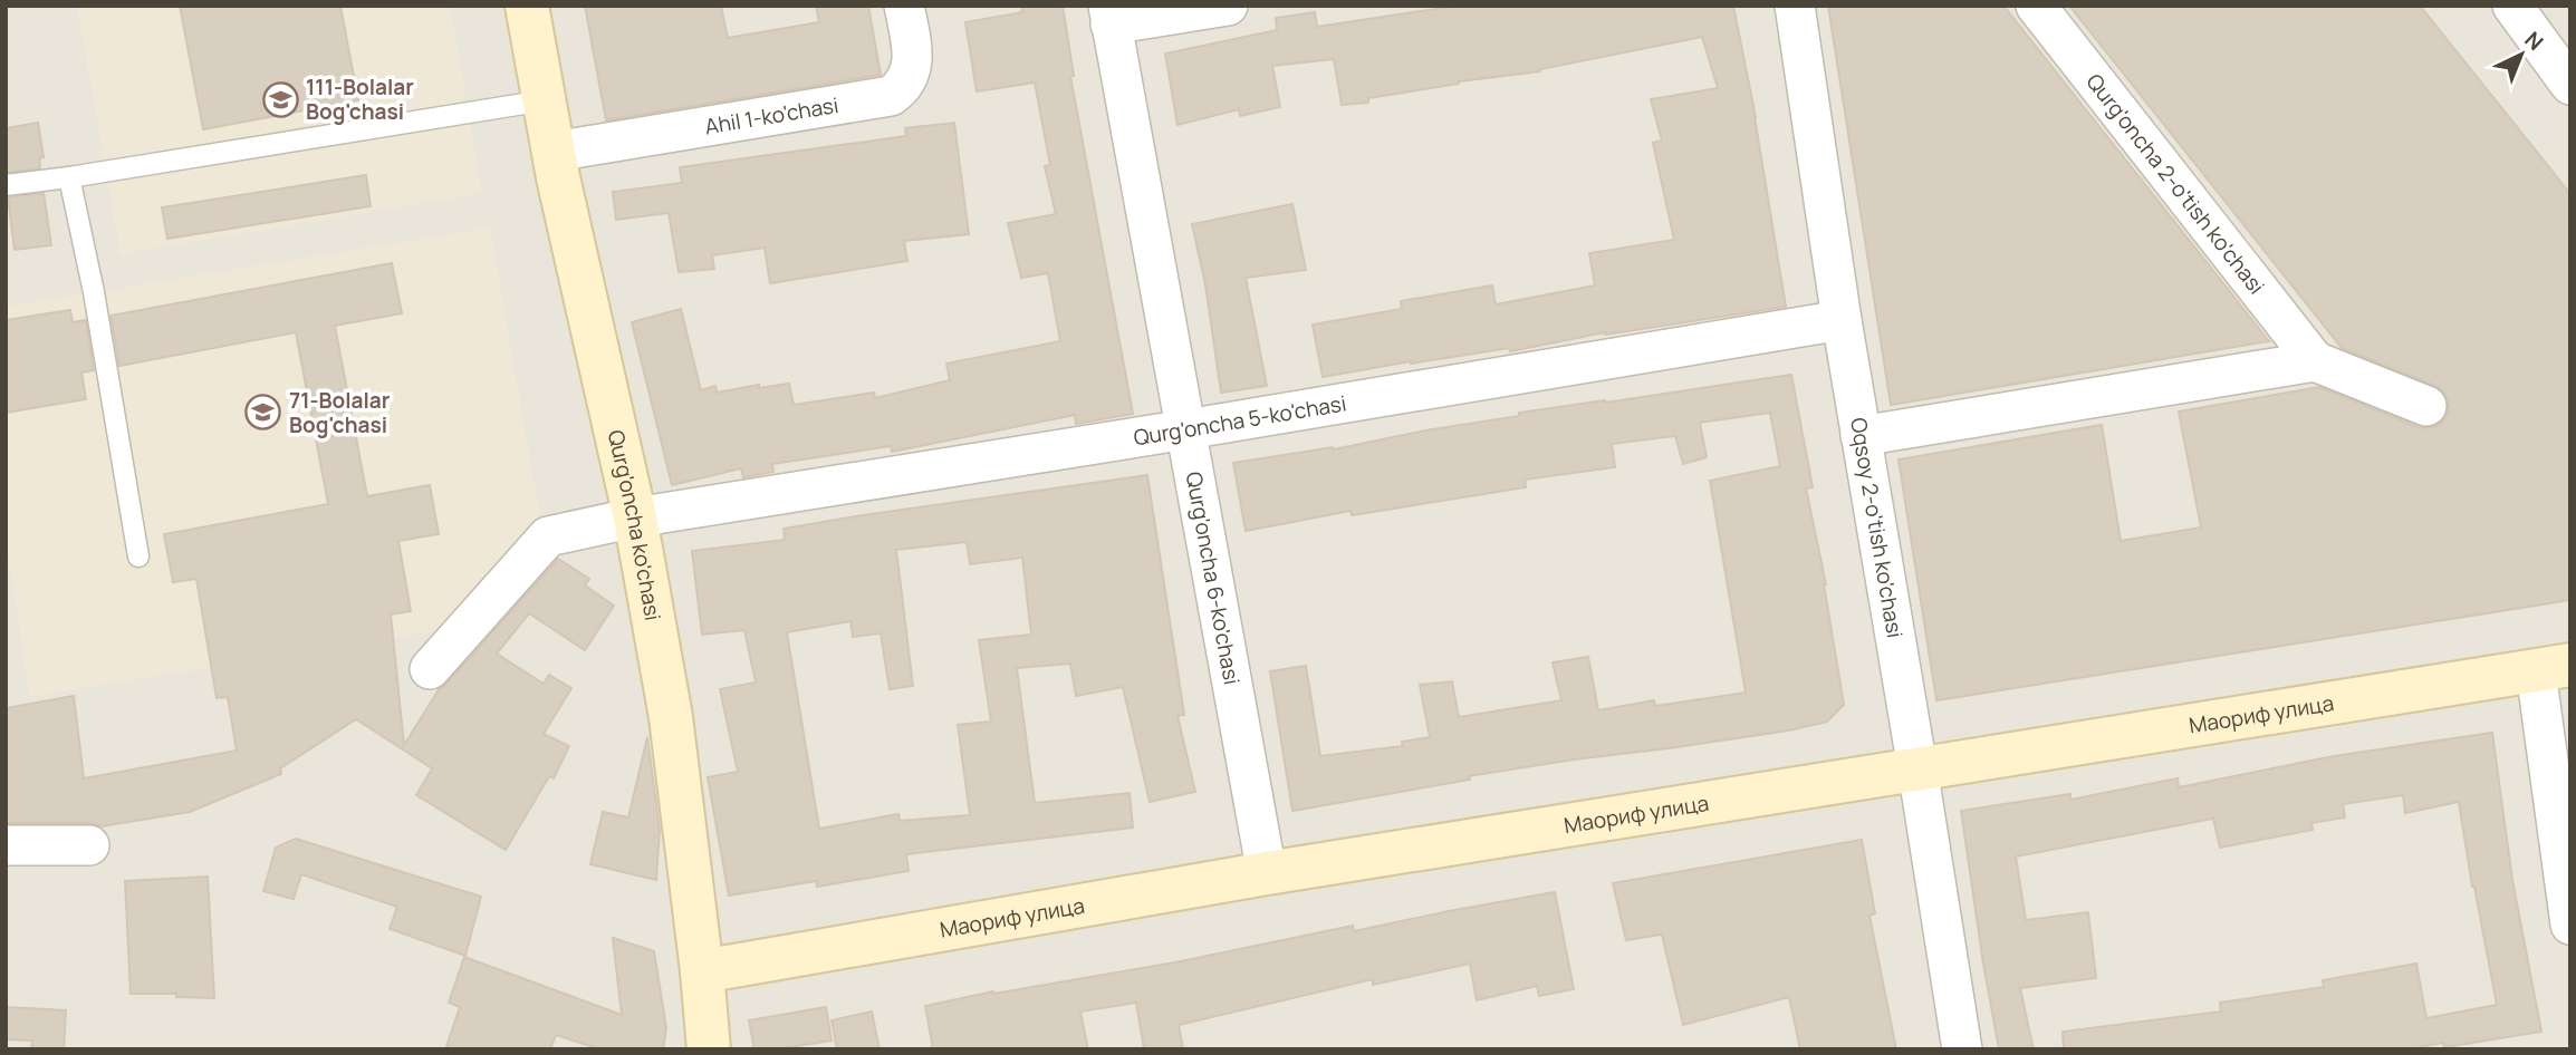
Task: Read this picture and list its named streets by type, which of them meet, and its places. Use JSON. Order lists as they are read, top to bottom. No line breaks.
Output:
{"streets":{"street":["Ahil 1-ko'chasi","Qurg'oncha 2-o'tish ko'chasi","Qurg'oncha 5-ko'chasi","Qurg'oncha ko'chasi","Oqsoy 2-o'tish ko'chasi","Qurg'oncha 6-ko'chasi","Маориф улица"]},"crossings":[["Ahil 1-ko'chasi","Qurg'oncha ko'chasi"],["Qurg'oncha 5-ko'chasi","Qurg'oncha ko'chasi"],["Qurg'oncha 5-ko'chasi","Oqsoy 2-o'tish ko'chasi"],["Qurg'oncha 5-ko'chasi","Qurg'oncha 6-ko'chasi"],["Qurg'oncha ko'chasi","Маориф улица"],["Oqsoy 2-o'tish ko'chasi","Маориф улица"],["Qurg'oncha 6-ko'chasi","Маориф улица"]],"places":{"school or university":["111-Bolalar Bog'chasi","71-Bolalar Bog'chasi"]},"north":"top right"}
